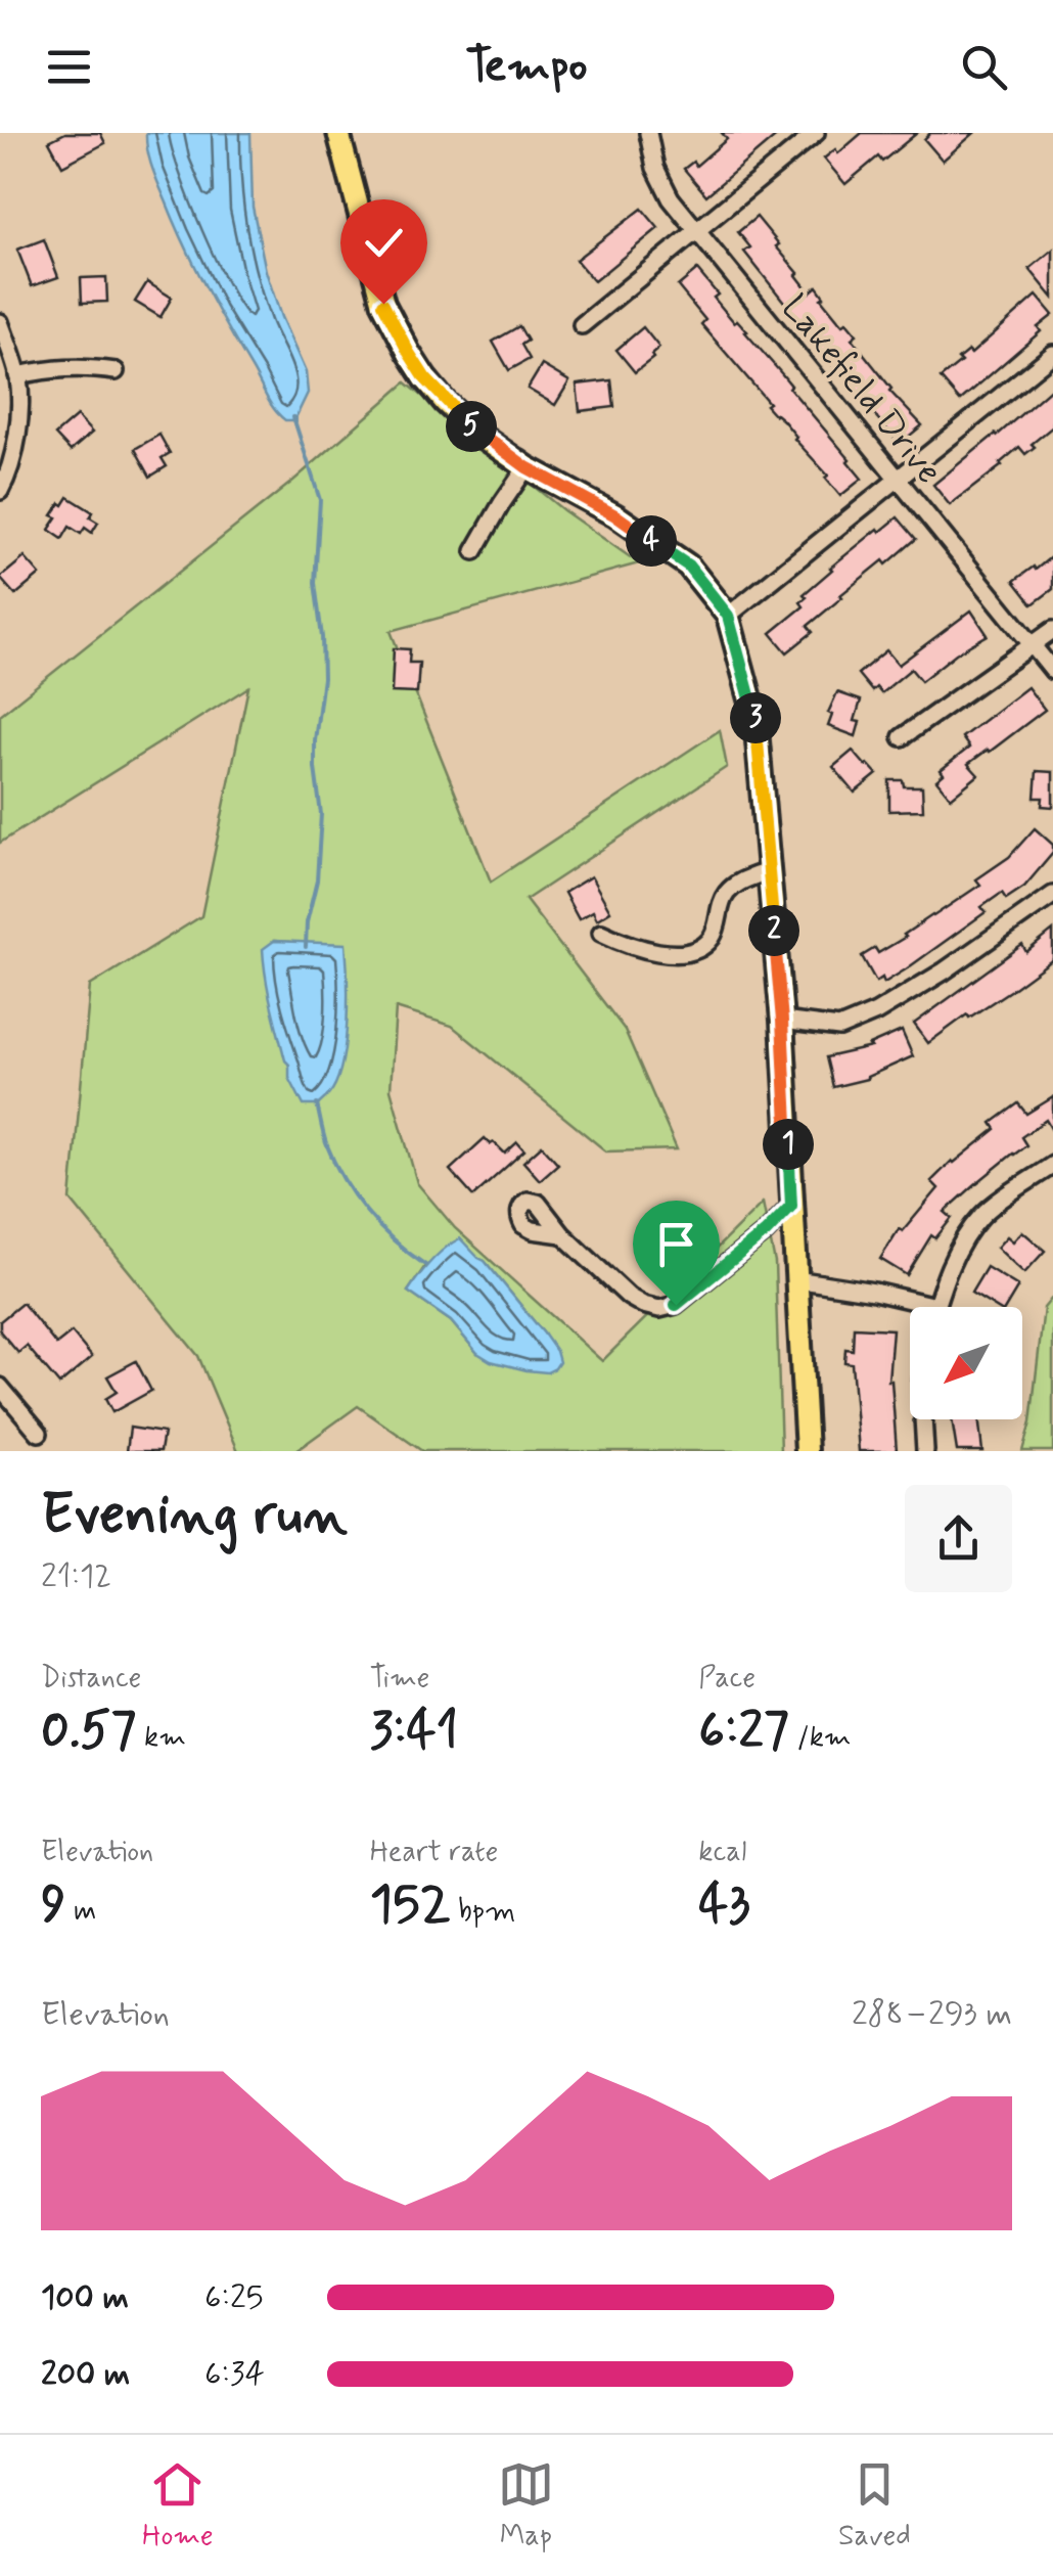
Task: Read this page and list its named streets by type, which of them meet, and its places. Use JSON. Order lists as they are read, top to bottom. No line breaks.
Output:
{"streets":{"street":["Lakefield Drive"]},"north":"bottom left","page":{"header":"Tempo","pins":["5","4","3","2","1"],"heading":["Evening run","21:12"],"stats":[["Distance","0.57 km"],["Time","3:41"],["Pace","6:27 /km"],["Elevation","9 m"],["Heart rate","152 bpm"],["kcal","43"]],"chart":["Elevation","288–293 m"],"list":[{"name":"100 m","note":"6:25"},{"name":"200 m","note":"6:34"}],"tabs":["Home","Map","Saved"]}}
